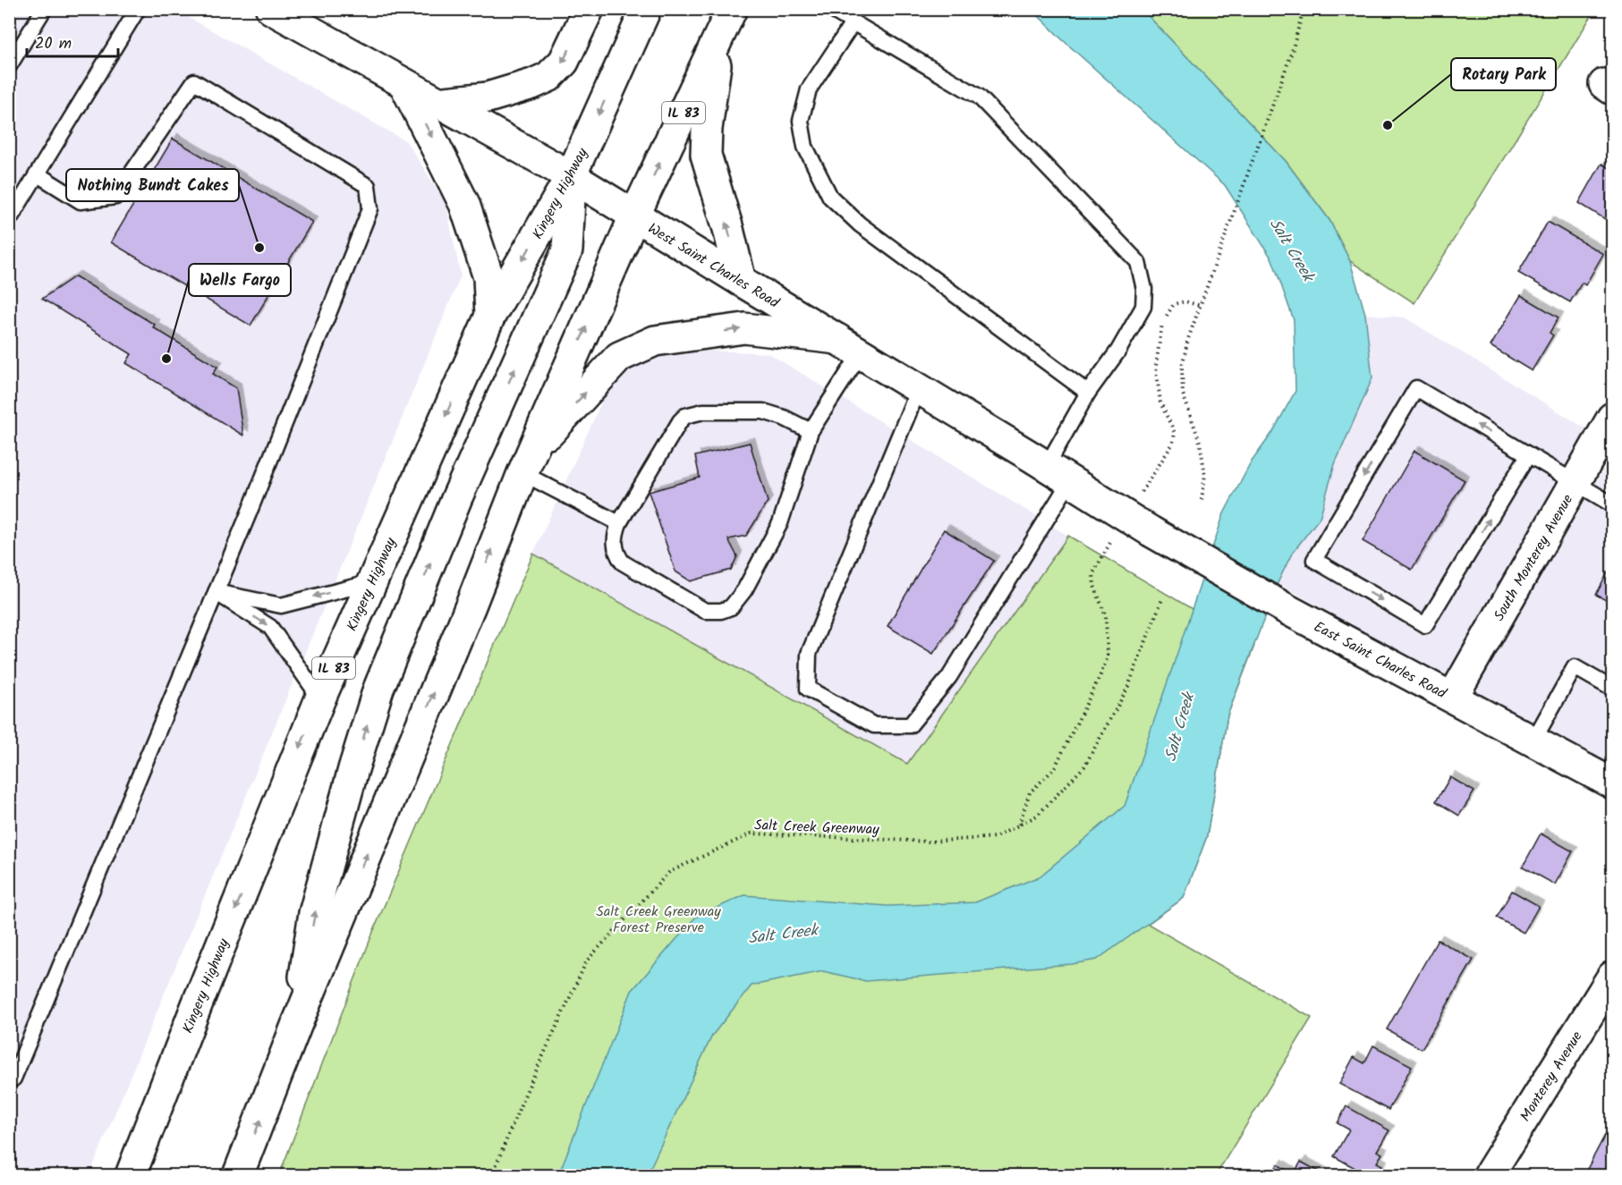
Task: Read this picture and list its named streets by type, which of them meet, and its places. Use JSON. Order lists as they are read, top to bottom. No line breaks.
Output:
{"streets":{"main road":["IL 83","Kingery Highway","West Saint Charles Road","South Monterey Avenue","East Saint Charles Road","Monterey Avenue"],"path":["Salt Creek Greenway"]},"crossings":[["IL 83","West Saint Charles Road"],["Kingery Highway","West Saint Charles Road"],["West Saint Charles Road","East Saint Charles Road"],["South Monterey Avenue","East Saint Charles Road"]],"water":["Salt Creek"],"parks":["Salt Creek Greenway Forest Preserve"],"places":["Rotary Park","Nothing Bundt Cakes","Wells Fargo"],"scale_bar":"20 m"}
